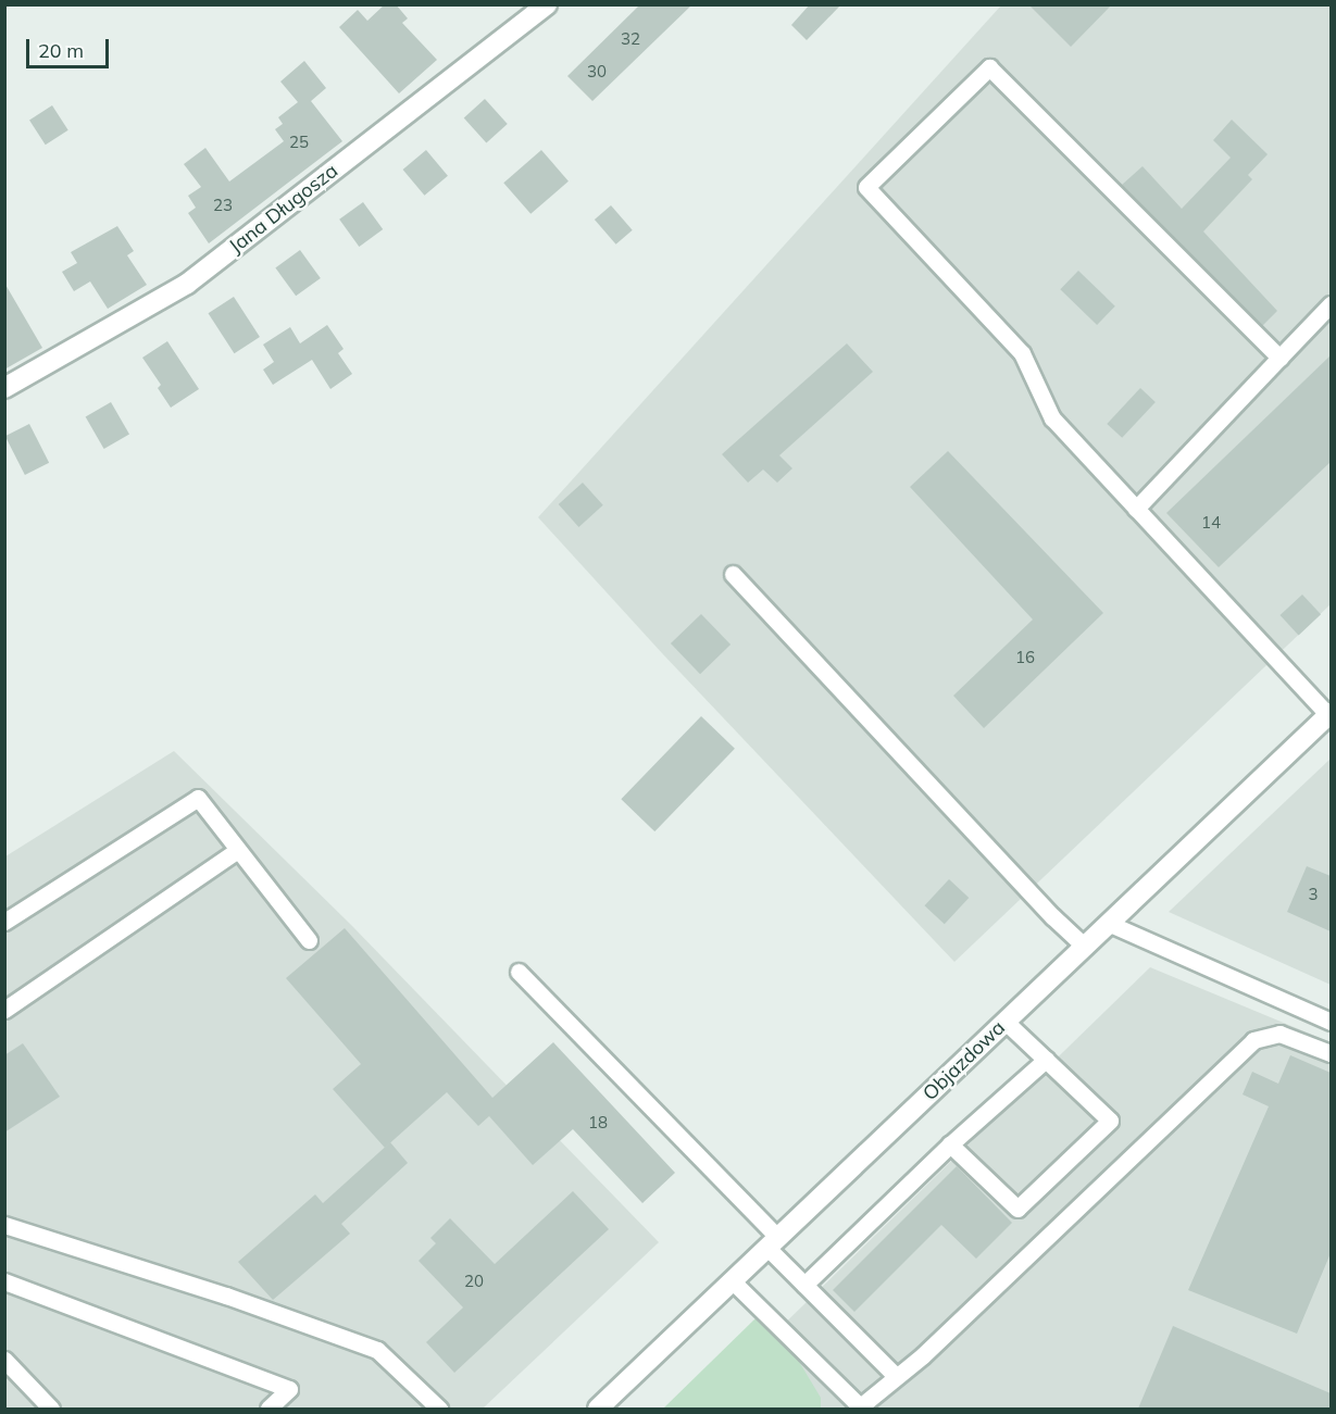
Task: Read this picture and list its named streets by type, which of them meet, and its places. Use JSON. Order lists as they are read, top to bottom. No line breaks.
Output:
{"streets":{"street":["Jana Długosza","Objazdowa"]},"house_numbers":["32","30","25","23","14","16","3","18","20"],"scale_bar":"20 m"}
